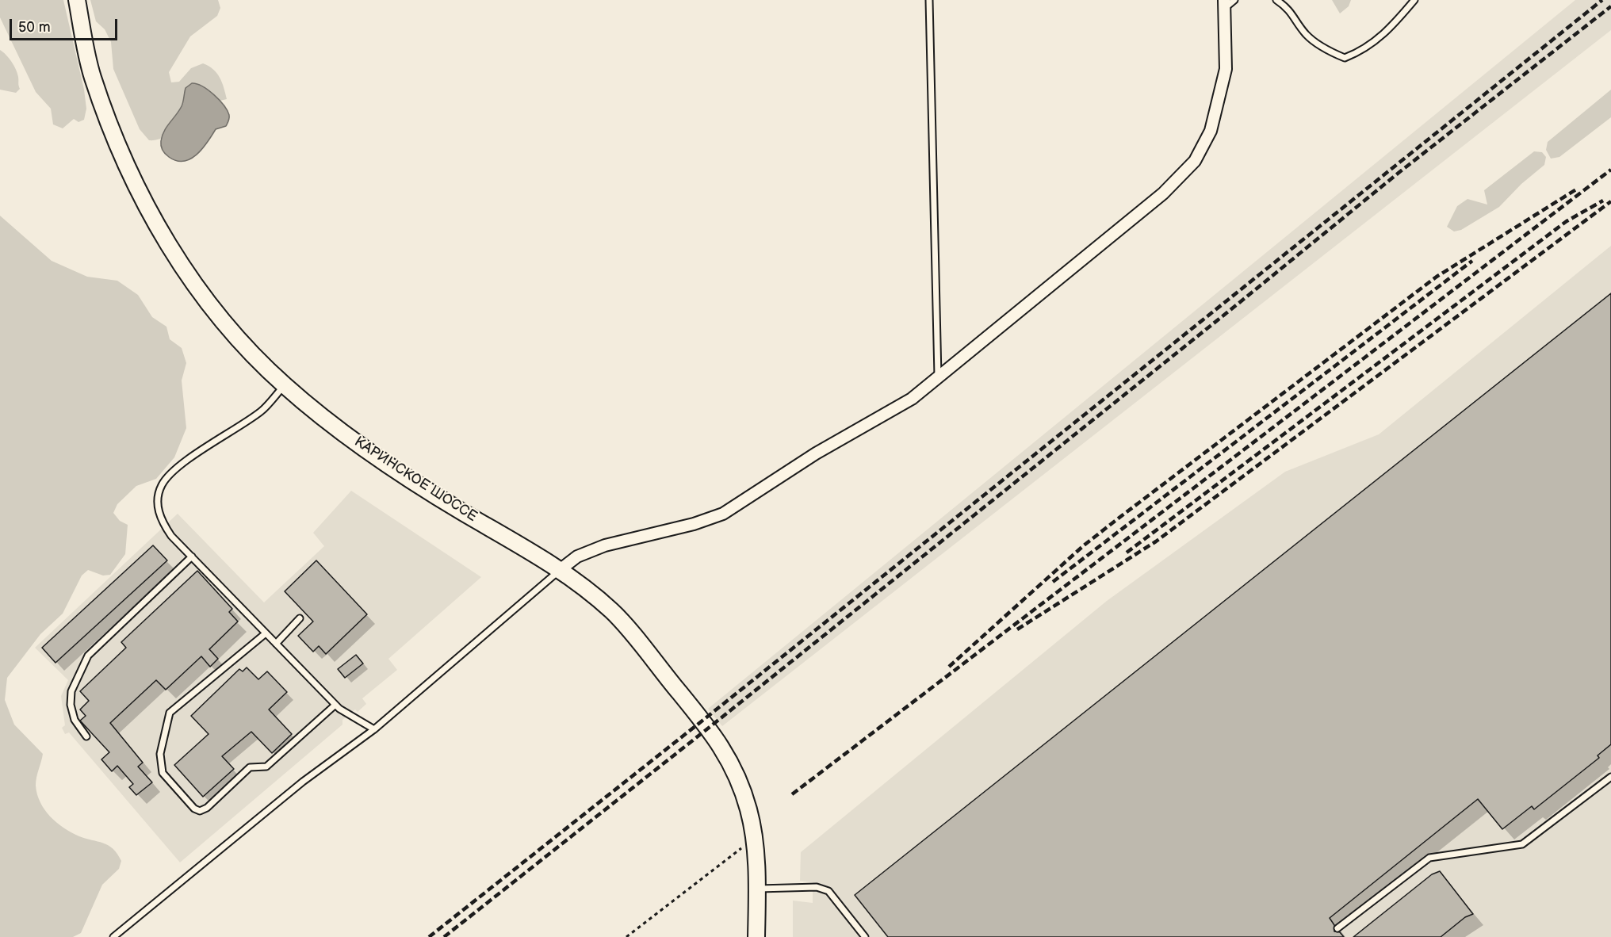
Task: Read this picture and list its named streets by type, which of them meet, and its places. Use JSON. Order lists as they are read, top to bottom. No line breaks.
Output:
{"streets":{"street":["КАРИНСКОЕ ШОССЕ"]},"scale_bar":"50 m"}
